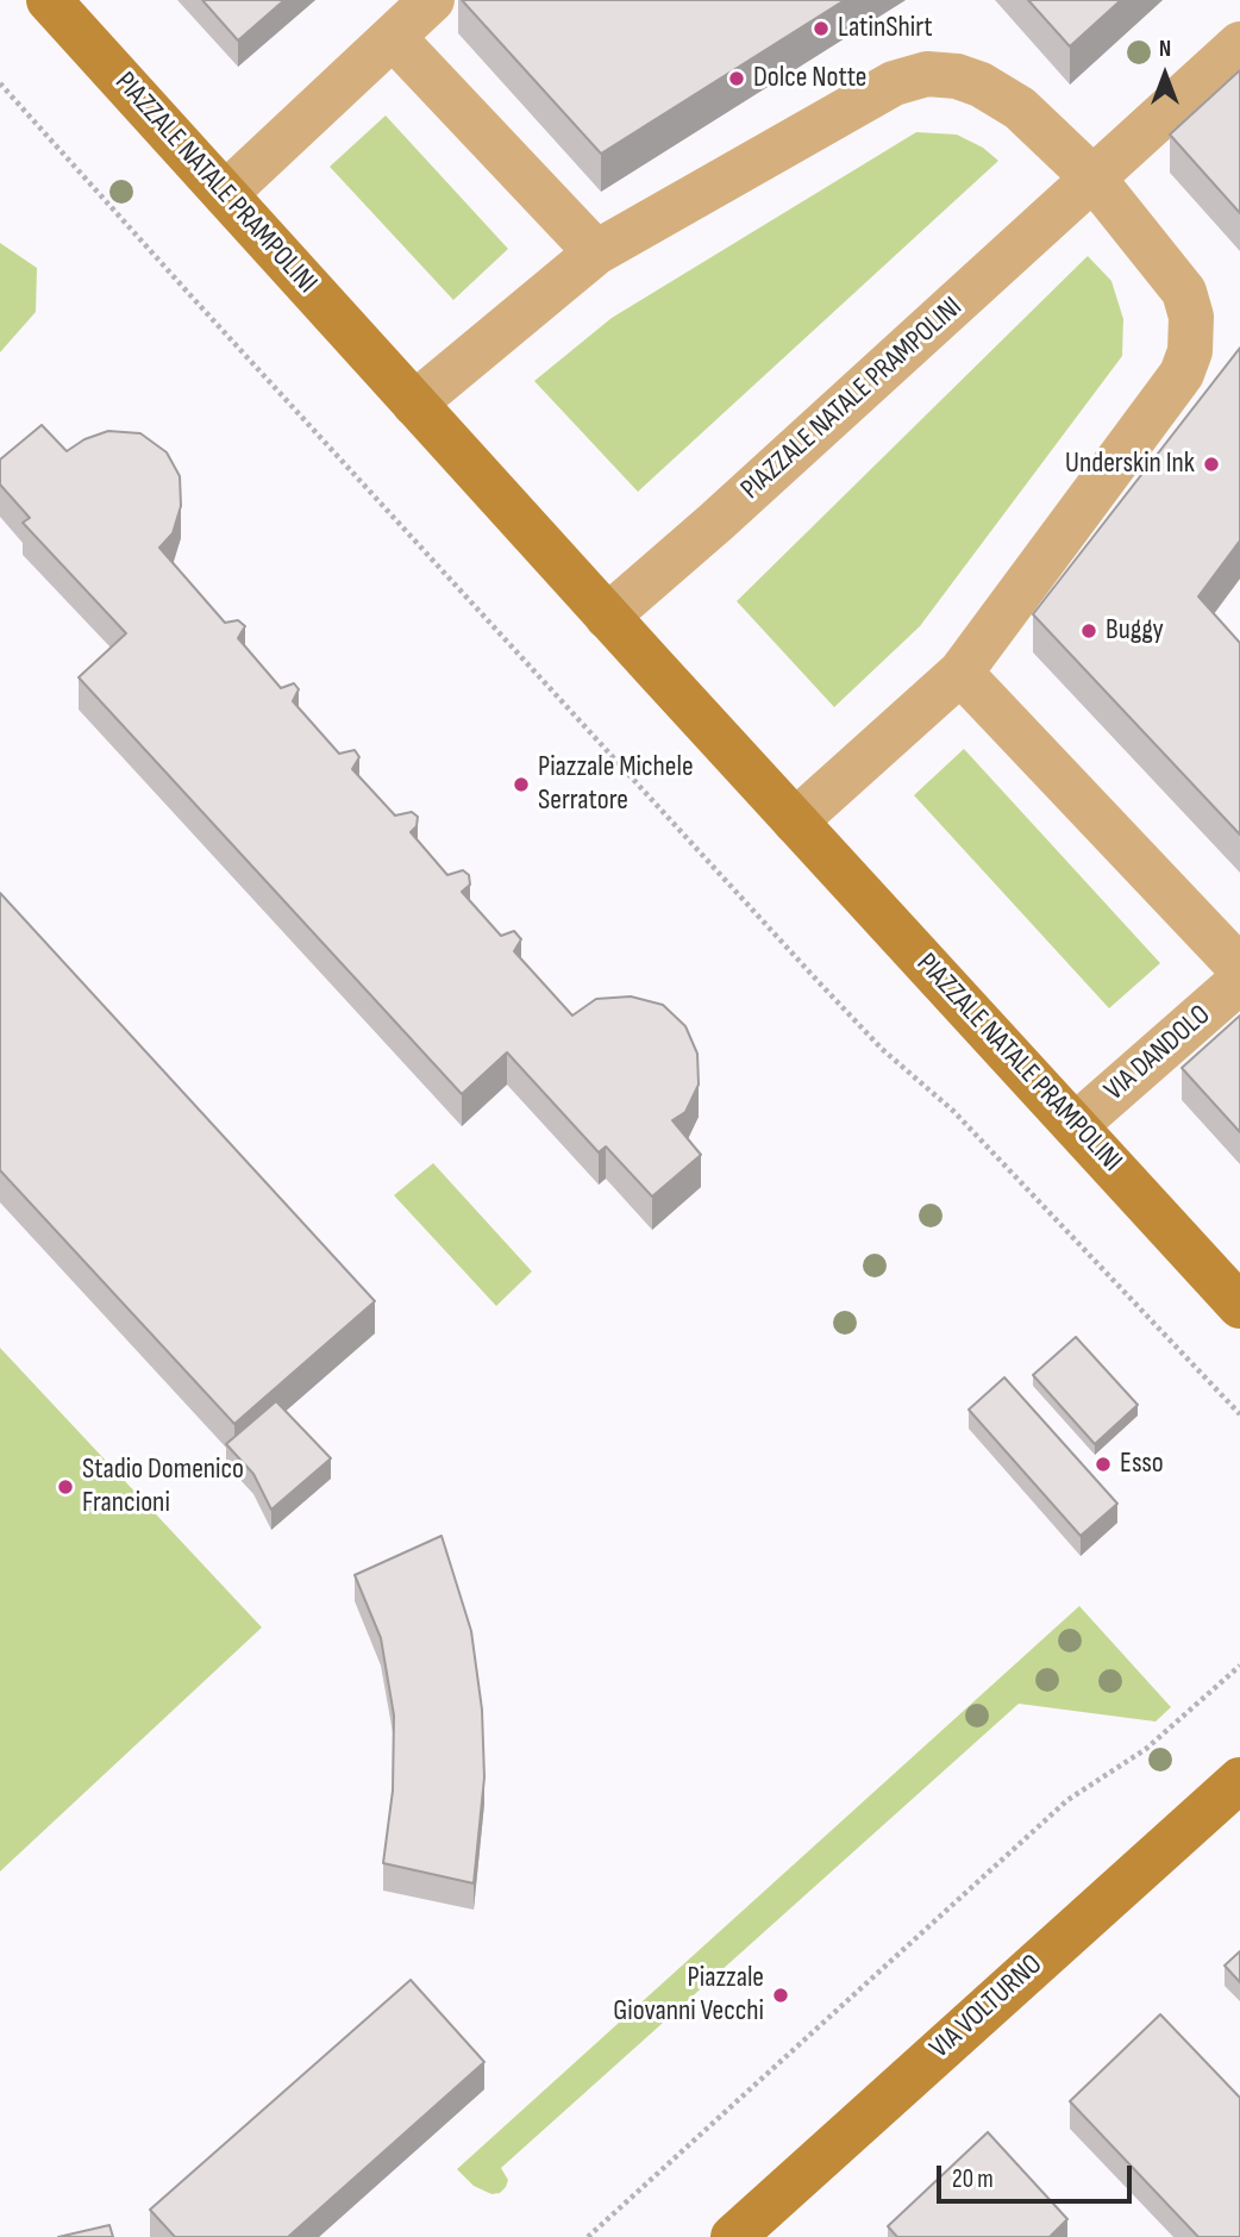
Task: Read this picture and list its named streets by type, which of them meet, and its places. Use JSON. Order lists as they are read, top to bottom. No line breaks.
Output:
{"streets":{"main road":["PIAZZALE NATALE PRAMPOLINI","VIA VOLTURNO"],"street":["VIA DANDOLO"]},"crossings":[["PIAZZALE NATALE PRAMPOLINI","VIA DANDOLO"]],"places":["LatinShirt","Dolce Notte","Underskin Ink","Buggy","Piazzale Michele Serratore","Esso","Stadio Domenico Francioni","Piazzale Giovanni Vecchi"],"scale_bar":"20 m","north":"top"}
